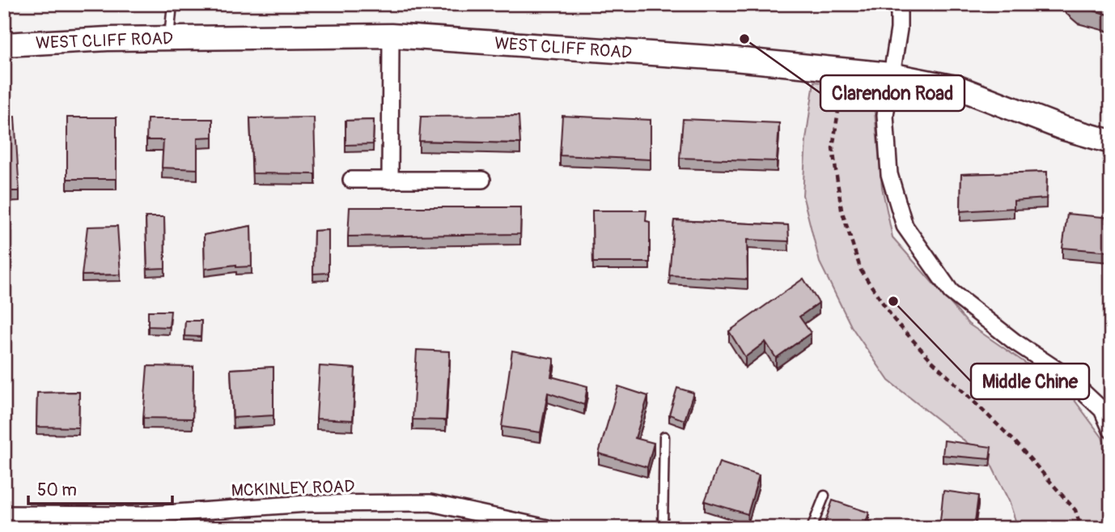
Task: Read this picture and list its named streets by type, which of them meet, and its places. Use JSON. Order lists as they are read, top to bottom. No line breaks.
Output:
{"streets":{"street":["WEST CLIFF ROAD","MCKINLEY ROAD"]},"places":["Clarendon Road","Middle Chine"],"scale_bar":"50 m"}
